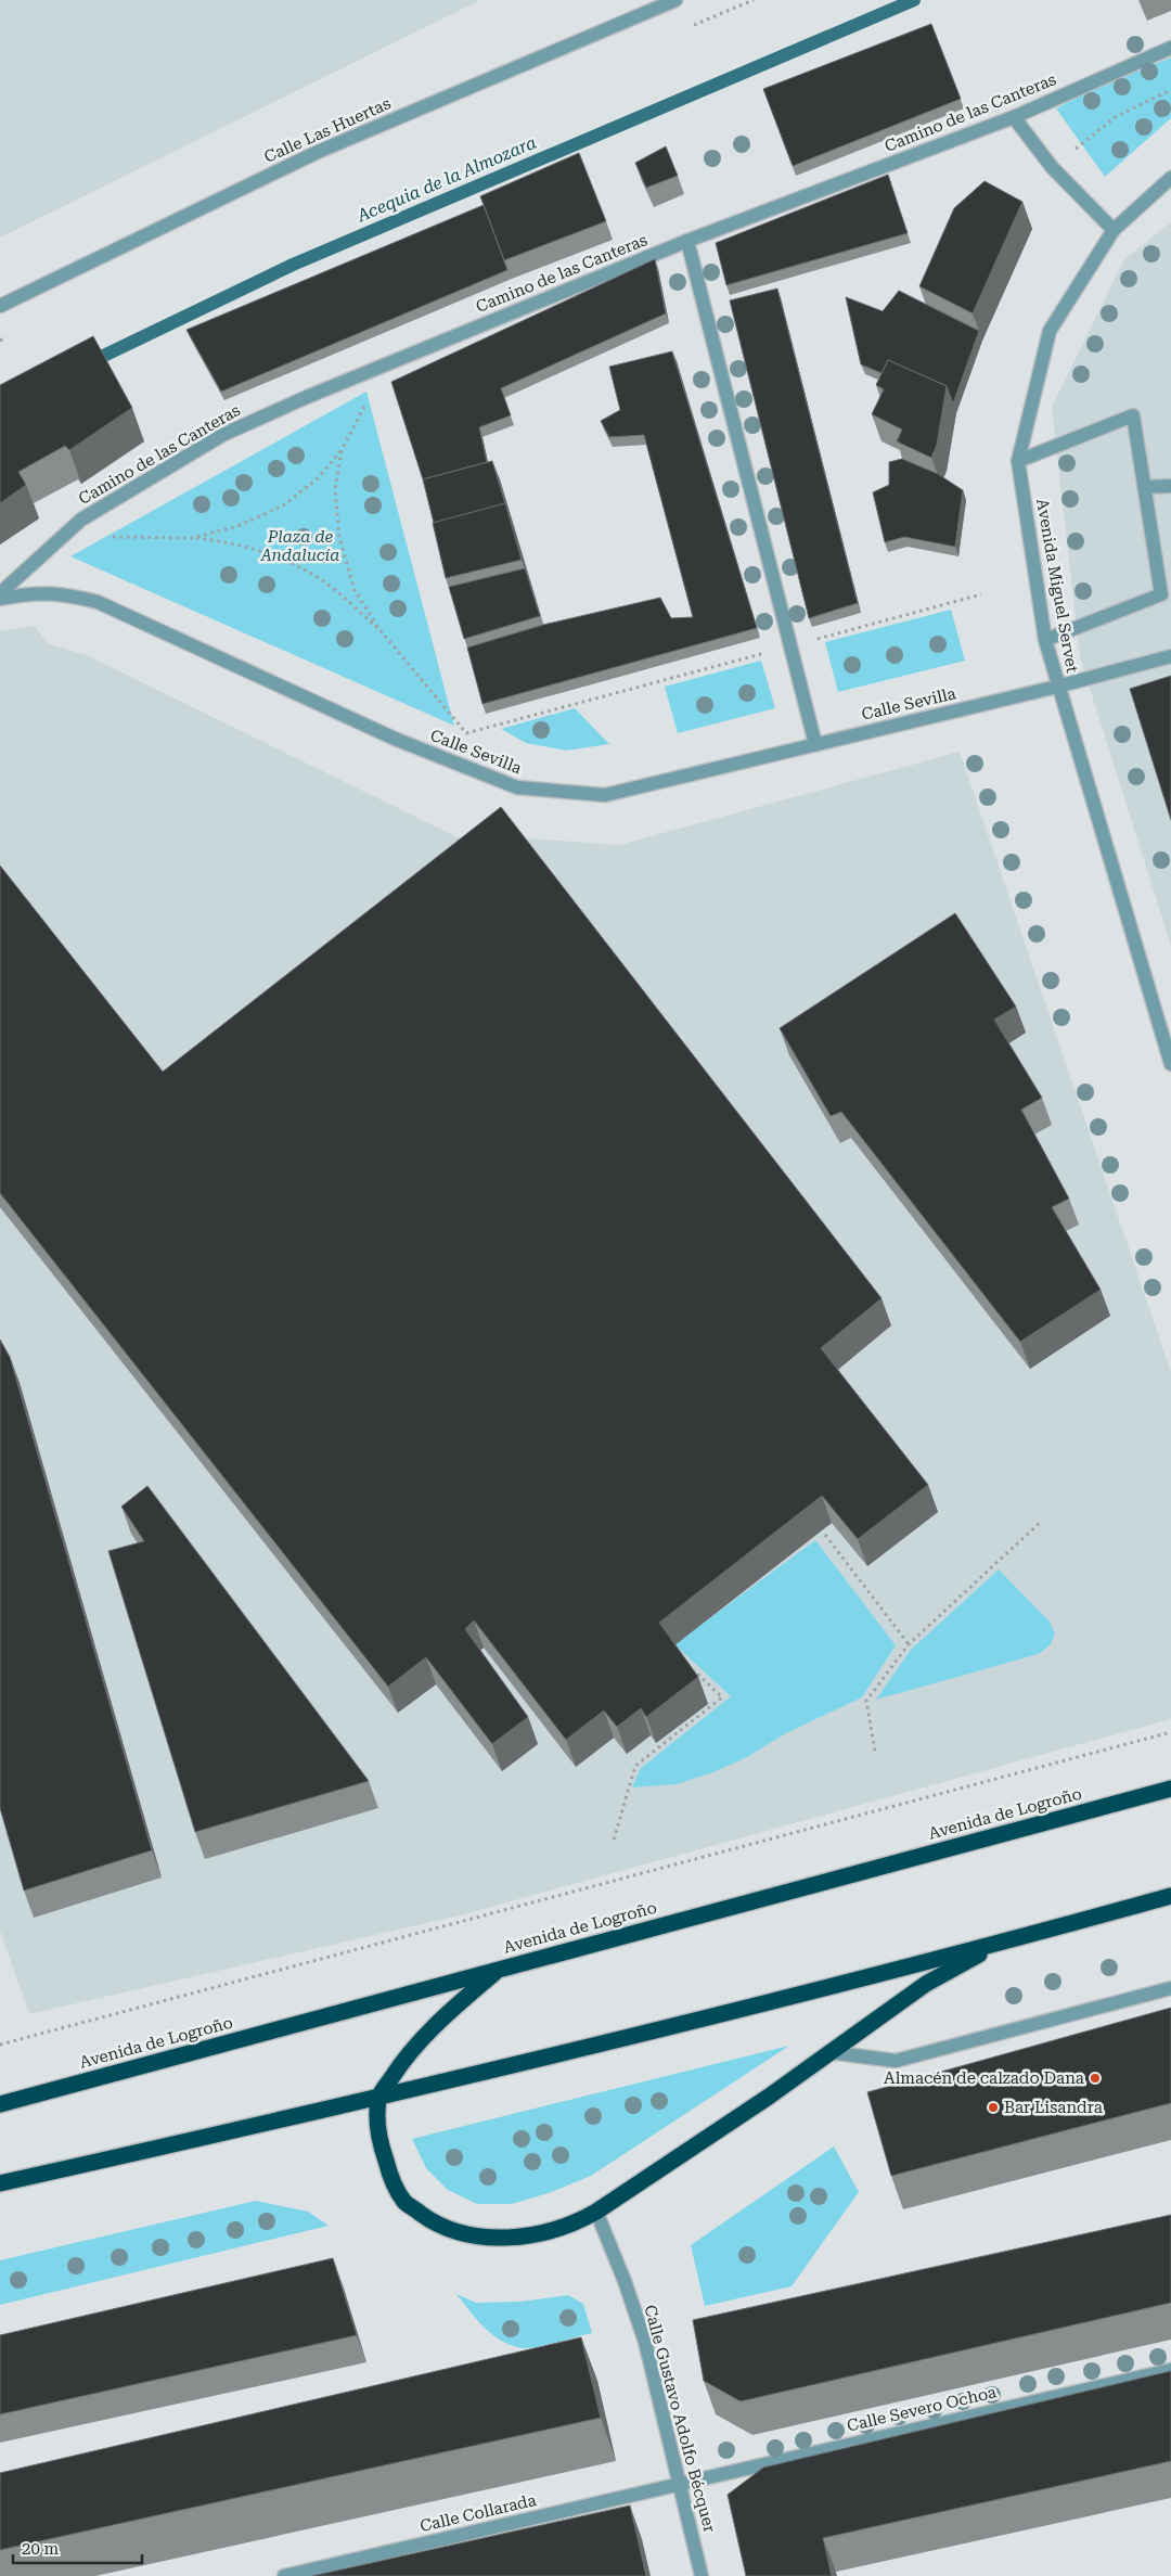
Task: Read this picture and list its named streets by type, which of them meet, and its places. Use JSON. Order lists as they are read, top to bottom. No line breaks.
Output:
{"streets":{"highway":["Avenida de Logroño"],"street":["Camino de las Canteras","Calle Las Huertas","Avenida Miguel Servet","Calle Sevilla","Calle Severo Ochoa","Calle Gustavo Adolfo Bécquer","Calle Collarada"]},"crossings":[["Avenida Miguel Servet","Calle Sevilla"],["Calle Severo Ochoa","Calle Gustavo Adolfo Bécquer"],["Calle Severo Ochoa","Calle Collarada"],["Calle Gustavo Adolfo Bécquer","Calle Collarada"]],"water":["Acequia de la Almozara"],"parks":["Plaza de Andalucía"],"places":["Almacén de calzado Dana","Bar Lisandra"],"scale_bar":"20 m"}
